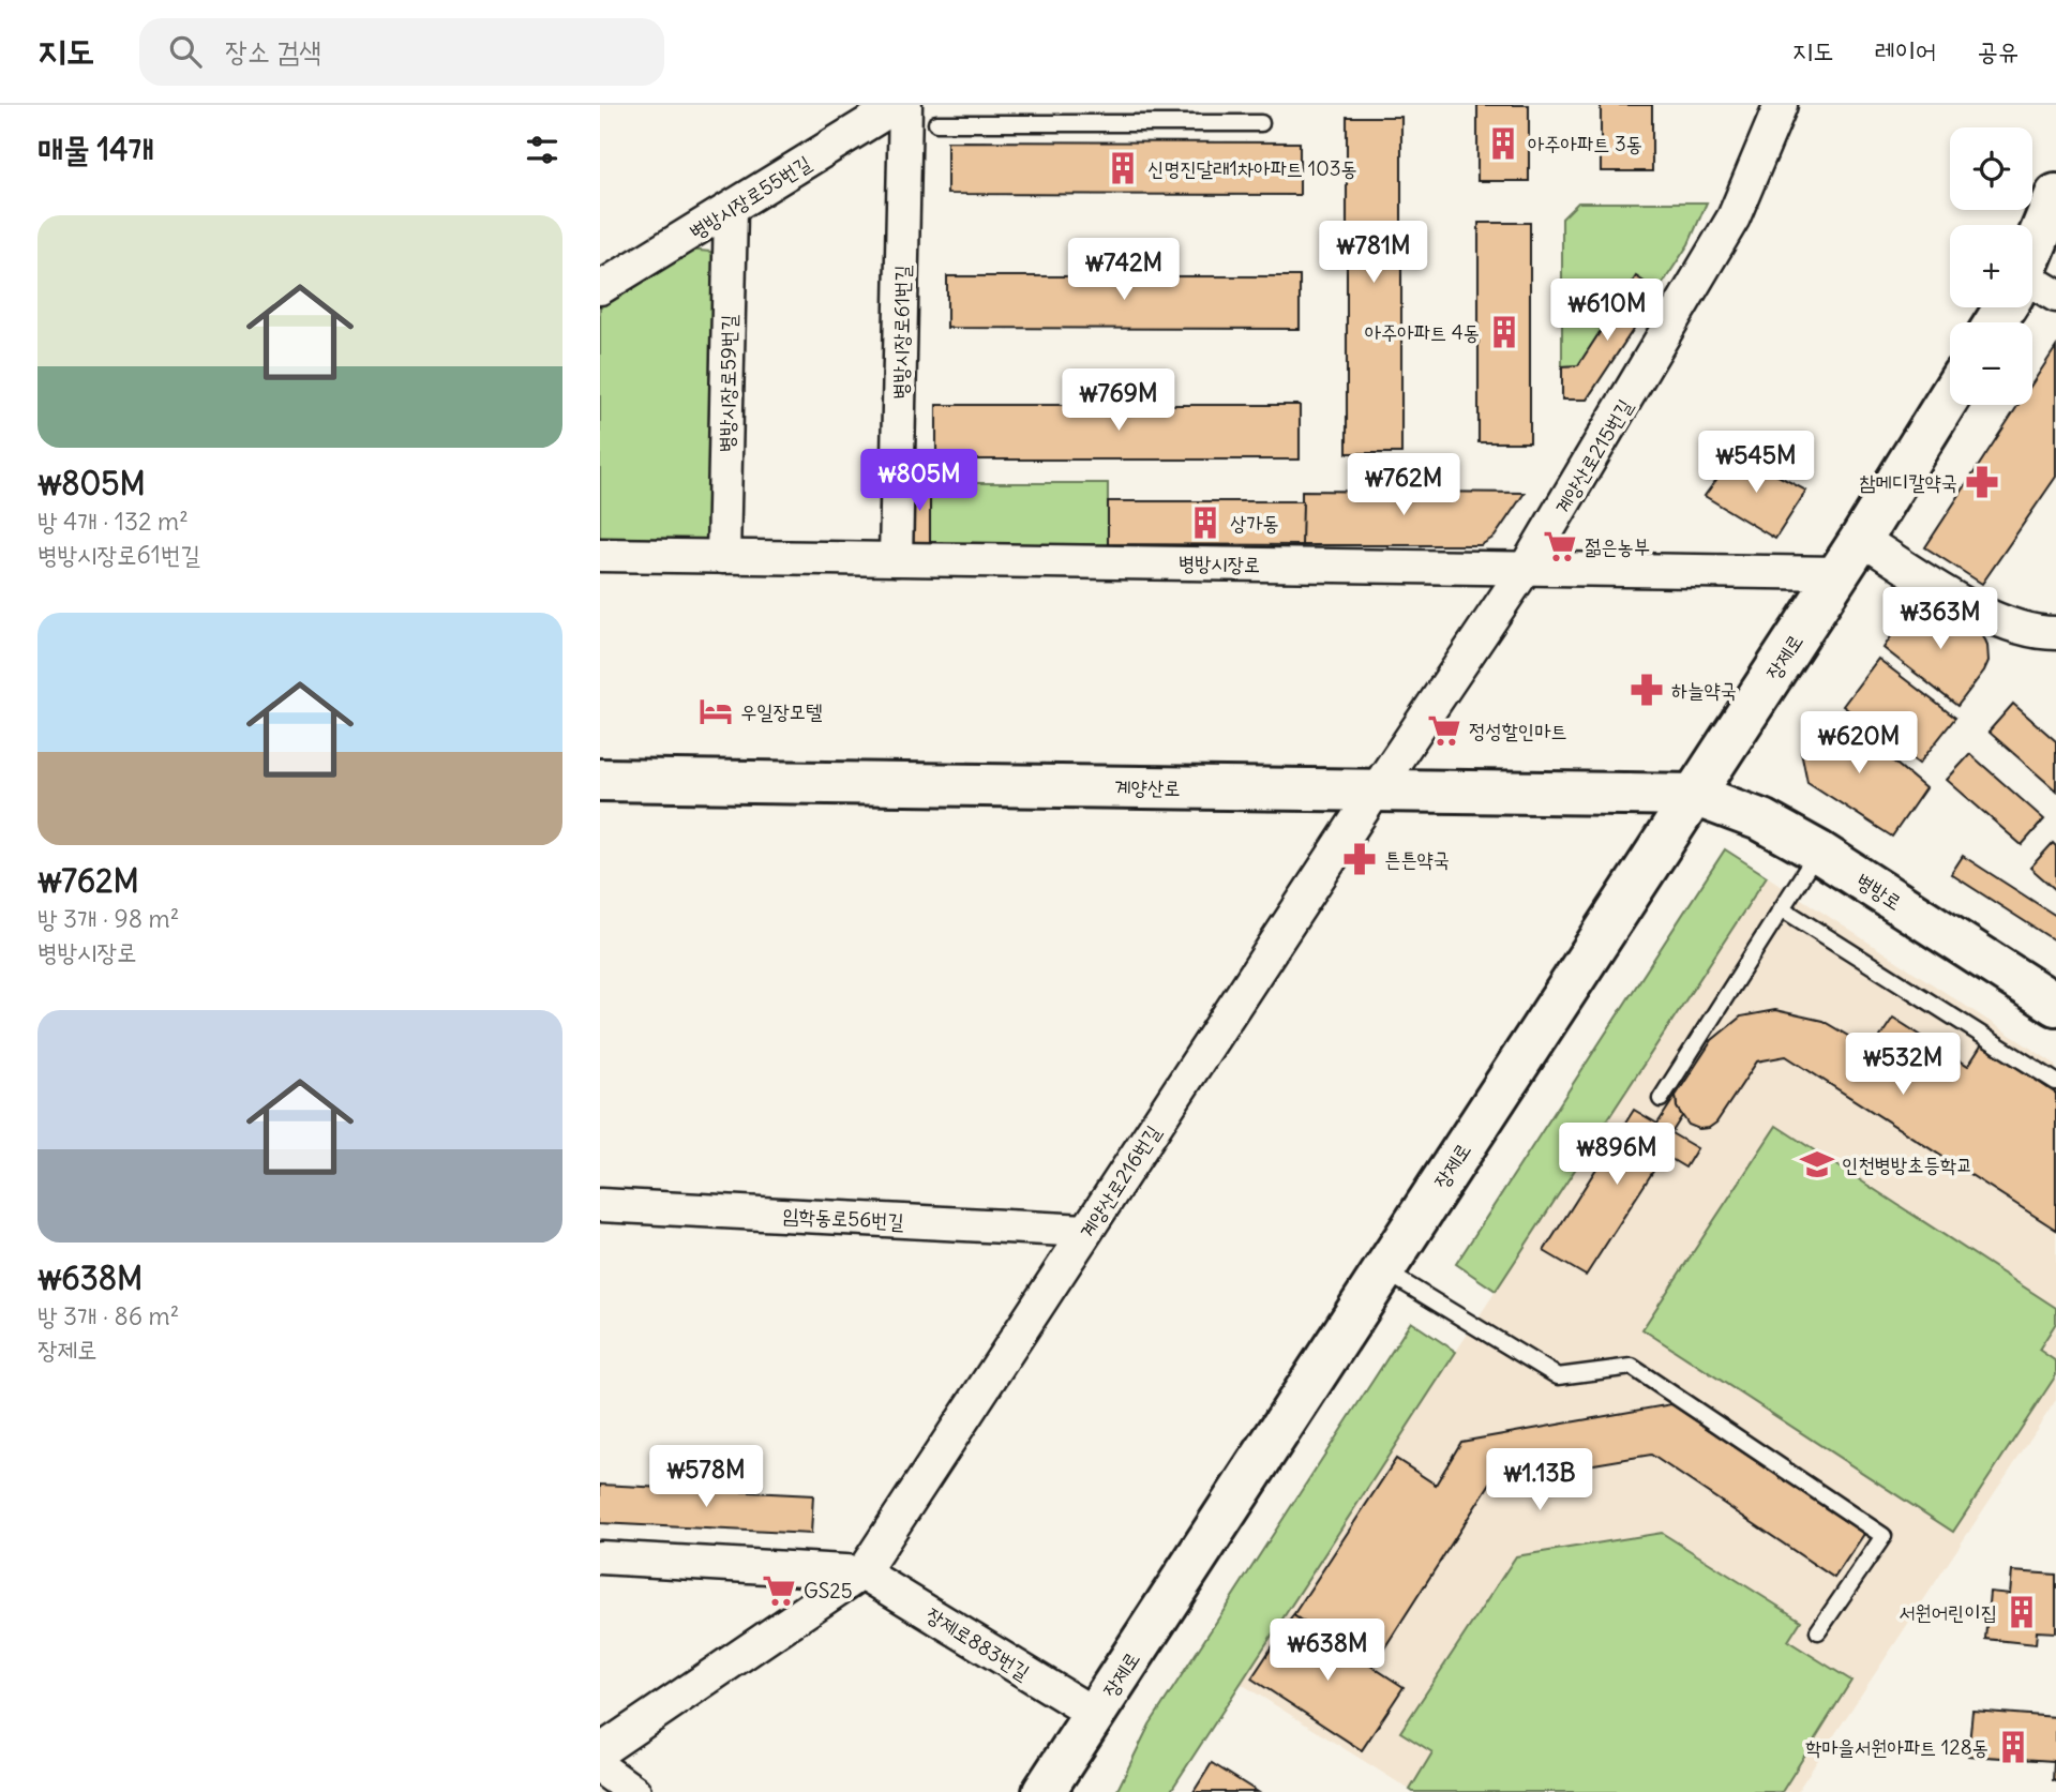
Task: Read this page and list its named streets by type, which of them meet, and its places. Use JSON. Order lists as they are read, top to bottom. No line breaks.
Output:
{"streets":{"main road":["장제로","계양산로","병방로"],"street":["병방시장로55번길","병방시장로61번길","병방시장로59번길","계양산로215번길","병방시장로","계양산로216번길","임학동로56번길","장제로883번길"]},"crossings":[["병방시장로55번길","병방시장로59번길"],["병방시장로61번길","병방시장로"],["병방시장로59번길","병방시장로"],["계양산로215번길","병방시장로"],["계양산로215번길","계양산로"],["계양산로215번길","계양산로216번길"],["병방시장로","장제로"],["장제로","계양산로"],["장제로","병방로"],["장제로","장제로883번길"],["계양산로","병방로"],["계양산로","계양산로216번길"],["계양산로216번길","임학동로56번길"],["계양산로216번길","장제로883번길"]],"places":{"building":["아주아파트 3동","신명진달래1차아파트 103동","아주아파트 4동","상가동","서원어린이집","학마을서원아파트 128동"],"pharmacy":["참메디칼약국","하늘약국","튼튼약국"],"supermarket":["젊은농부","정성할인마트","GS25"],"hotel":["우일장모텔"],"school or university":["인천병방초등학교"]},"page":{"header":"지도","search":"장소 검색","nav":["지도","레이어","공유"],"heading":"매물 14개","map_buttons":["+","−"],"list":[{"name":"₩805M","note":"방 4개 · 132 m² · 병방시장로61번길"},{"name":"₩762M","note":"방 3개 · 98 m² · 병방시장로"},{"name":"₩638M","note":"방 3개 · 86 m² · 장제로"}],"price":["₩781M","₩742M","₩610M","₩769M","₩545M","₩805M","₩762M","₩363M","₩620M","₩532M","₩896M","₩578M","₩1.13B","₩638M"]}}
